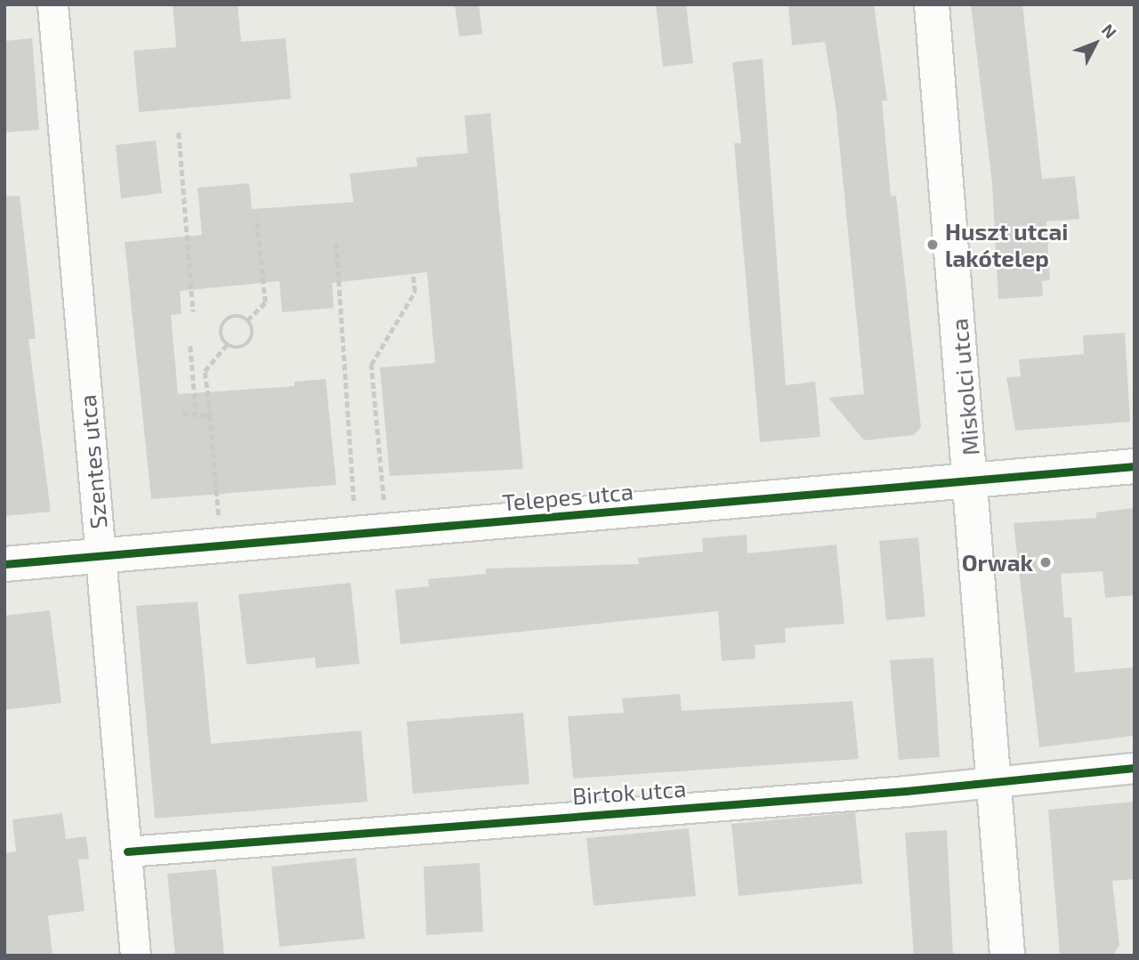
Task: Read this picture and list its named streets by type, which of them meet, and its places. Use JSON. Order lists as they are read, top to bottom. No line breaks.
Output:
{"streets":{"street":["Miskolci utca","Szentes utca","Telepes utca","Birtok utca"]},"crossings":[["Miskolci utca","Telepes utca"],["Miskolci utca","Birtok utca"],["Szentes utca","Telepes utca"],["Szentes utca","Birtok utca"]],"places":["Huszt utcai lakótelep","Orwak"],"north":"top right"}
